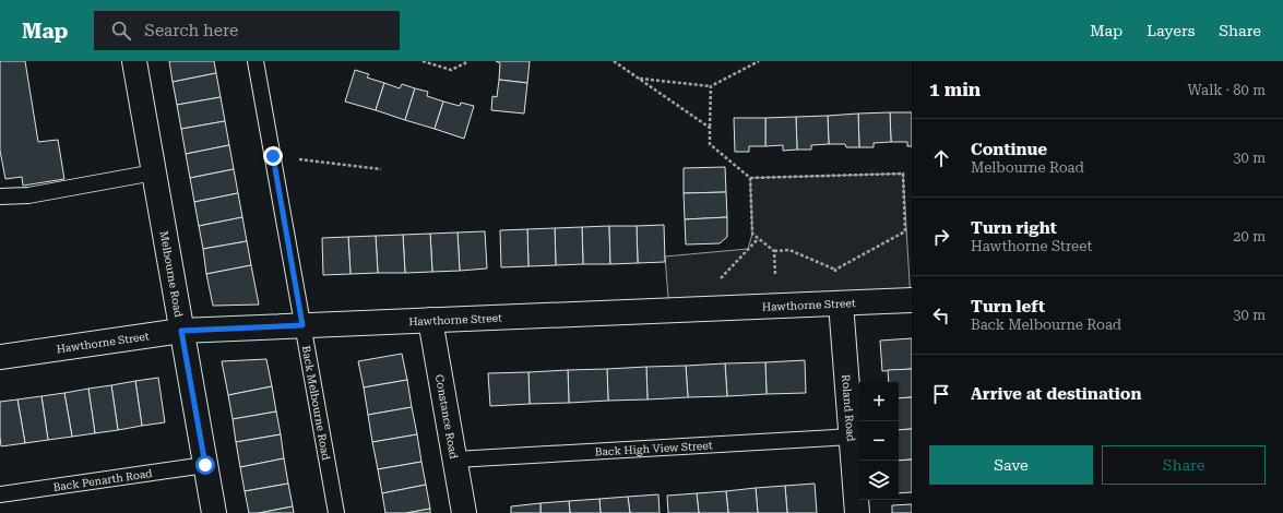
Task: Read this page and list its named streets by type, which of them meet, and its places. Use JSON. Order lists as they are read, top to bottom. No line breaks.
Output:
{"streets":{"street":["Melbourne Road","Hawthorne Street","Roland Road","Constance Road"],"lane":["Back Melbourne Road","Back High View Street","Back Penarth Road"]},"crossings":[["Melbourne Road","Hawthorne Street"],["Melbourne Road","Back Penarth Road"],["Hawthorne Street","Back Melbourne Road"],["Hawthorne Street","Roland Road"],["Hawthorne Street","Constance Road"],["Roland Road","Back High View Street"],["Constance Road","Back High View Street"]],"page":{"header":"Map","search":"Search here","nav":["Map","Layers","Share"],"heading":["1 min","Walk · 80 m"],"list":[["Continue","Melbourne Road","30 m"],["Turn right","Hawthorne Street","20 m"],["Turn left","Back Melbourne Road","30 m"],"Arrive at destination"],"map_buttons":["+","−"],"buttons":["Save","Share"]}}
